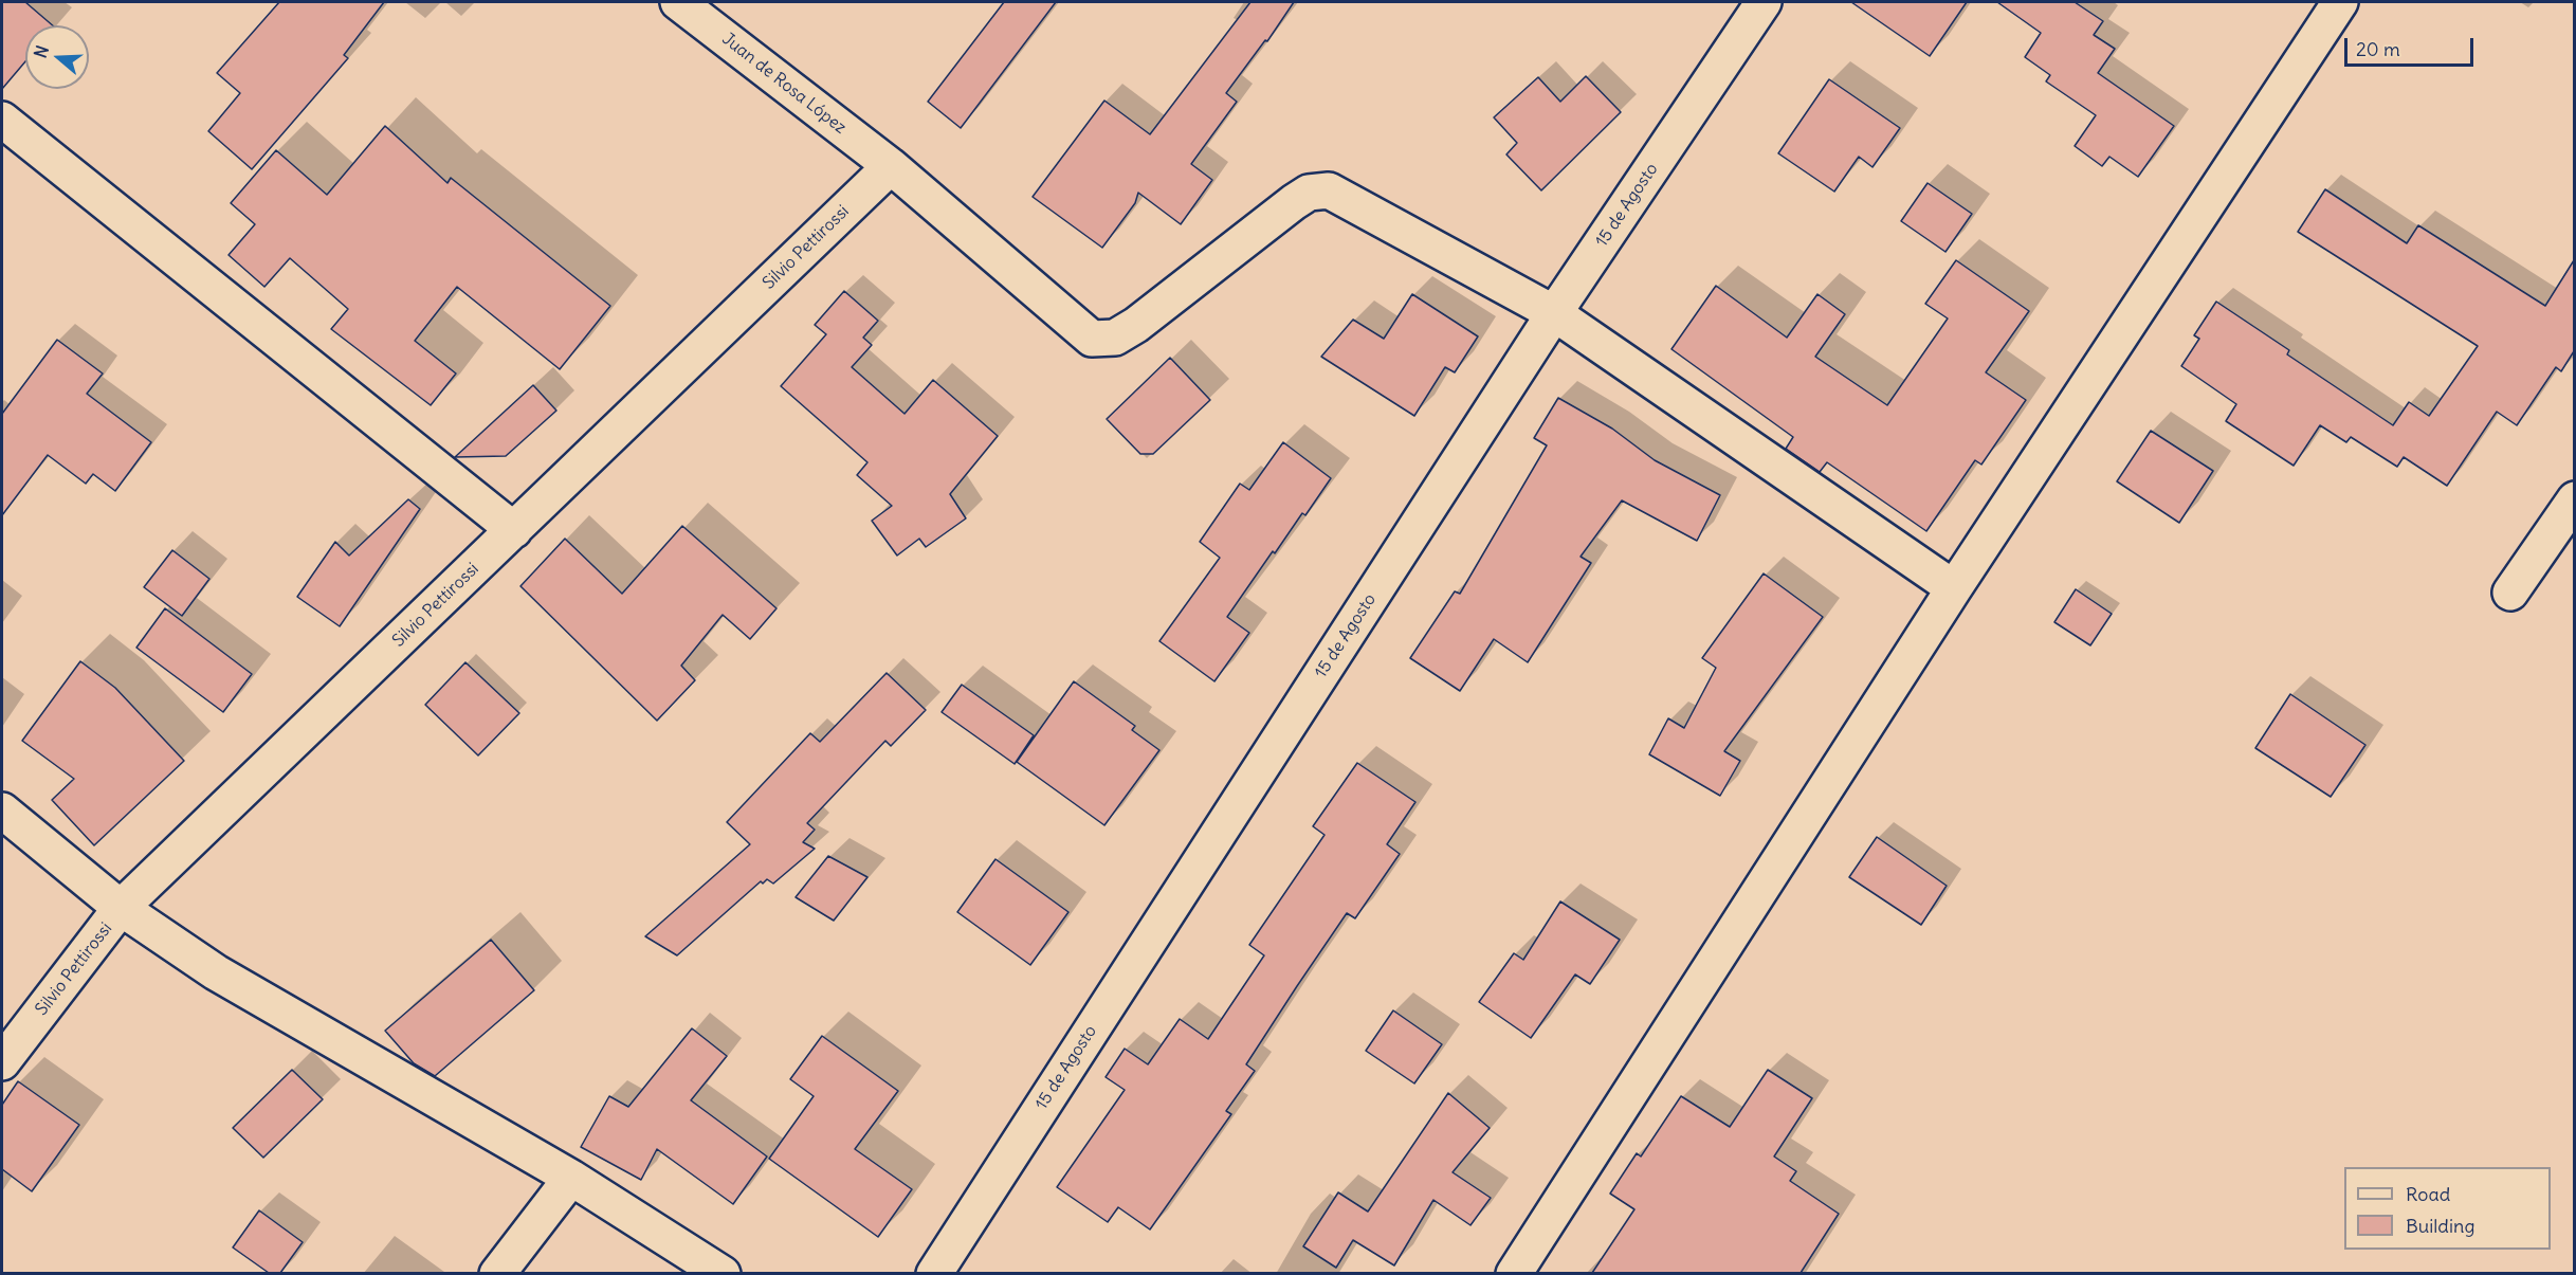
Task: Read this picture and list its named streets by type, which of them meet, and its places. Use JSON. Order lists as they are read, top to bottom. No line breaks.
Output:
{"streets":{"street":["Juan de Rosa López","15 de Agosto","Silvio Pettirossi"]},"crossings":[["Juan de Rosa López","15 de Agosto"],["Juan de Rosa López","Silvio Pettirossi"]],"legend":["Road","Building"],"scale_bar":"20 m","north":"left"}
